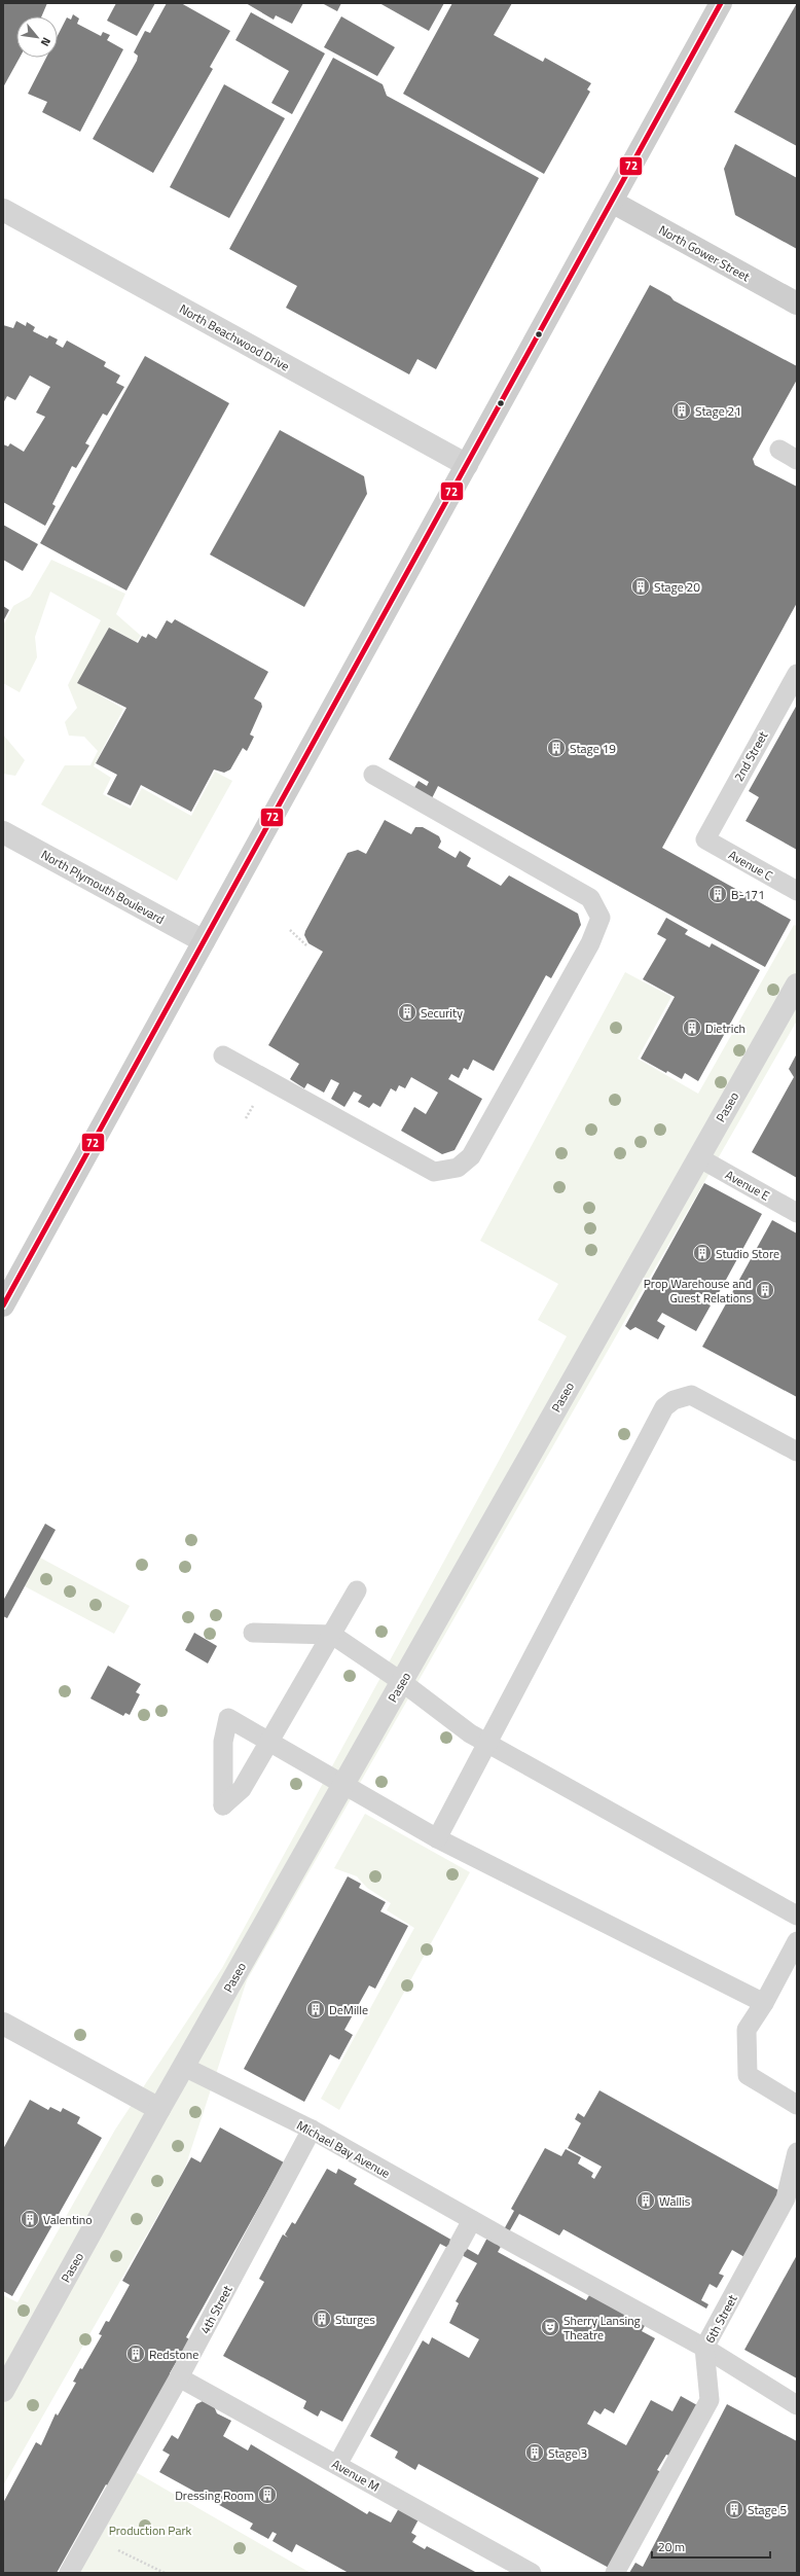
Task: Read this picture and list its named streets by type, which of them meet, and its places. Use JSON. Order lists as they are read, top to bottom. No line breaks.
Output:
{"streets":{"main road":["North Gower Street"],"street":["North Beachwood Drive","North Plymouth Boulevard","Paseo"],"lane":["2nd Street","Avenue C","Avenue E","Michael Bay Avenue","4th Street","6th Street","Avenue M"]},"crossings":[["2nd Street","Avenue C"],["Paseo","Avenue E"],["Paseo","Michael Bay Avenue"],["Michael Bay Avenue","4th Street"],["Michael Bay Avenue","6th Street"],["4th Street","Avenue M"]],"parks":["Production Park"],"places":{"building":["Stage 21","Stage 20","Stage 19","B-171","Security","Dietrich","Studio Store","Prop Warehouse and Guest Relations","DeMille","Wallis","Valentino","Sturges","Redstone","Stage 3","Dressing Room","Stage 5"],"theatre":["Sherry Lansing Theatre"]},"lines":["transit line 72"],"scale_bar":"20 m","north":"bottom right"}
